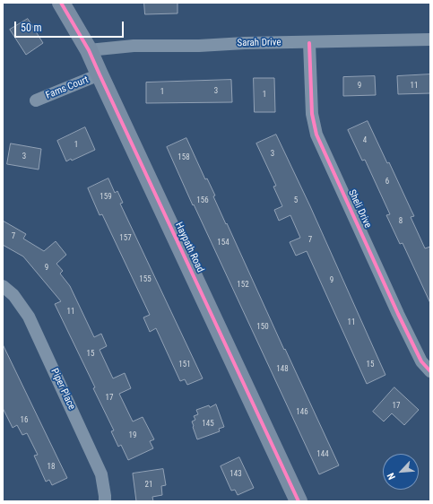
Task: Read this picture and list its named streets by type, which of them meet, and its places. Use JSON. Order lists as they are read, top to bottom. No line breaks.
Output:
{"streets":{"street":["Sarah Drive","Fams Court","Sheli Drive","Haypath Road","Piper Place"]},"crossings":[["Sarah Drive","Sheli Drive"],["Sarah Drive","Haypath Road"],["Fams Court","Haypath Road"]],"house_numbers":["9","11","3","1","1","4","1","3","3","158","6","159","156","5","8","7","157","7","154","9","155","9","152","11","11","150","15","151","15","148","17","17","146","16","145","19","144","18","143","21"],"scale_bar":"50 m","north":"bottom left"}
